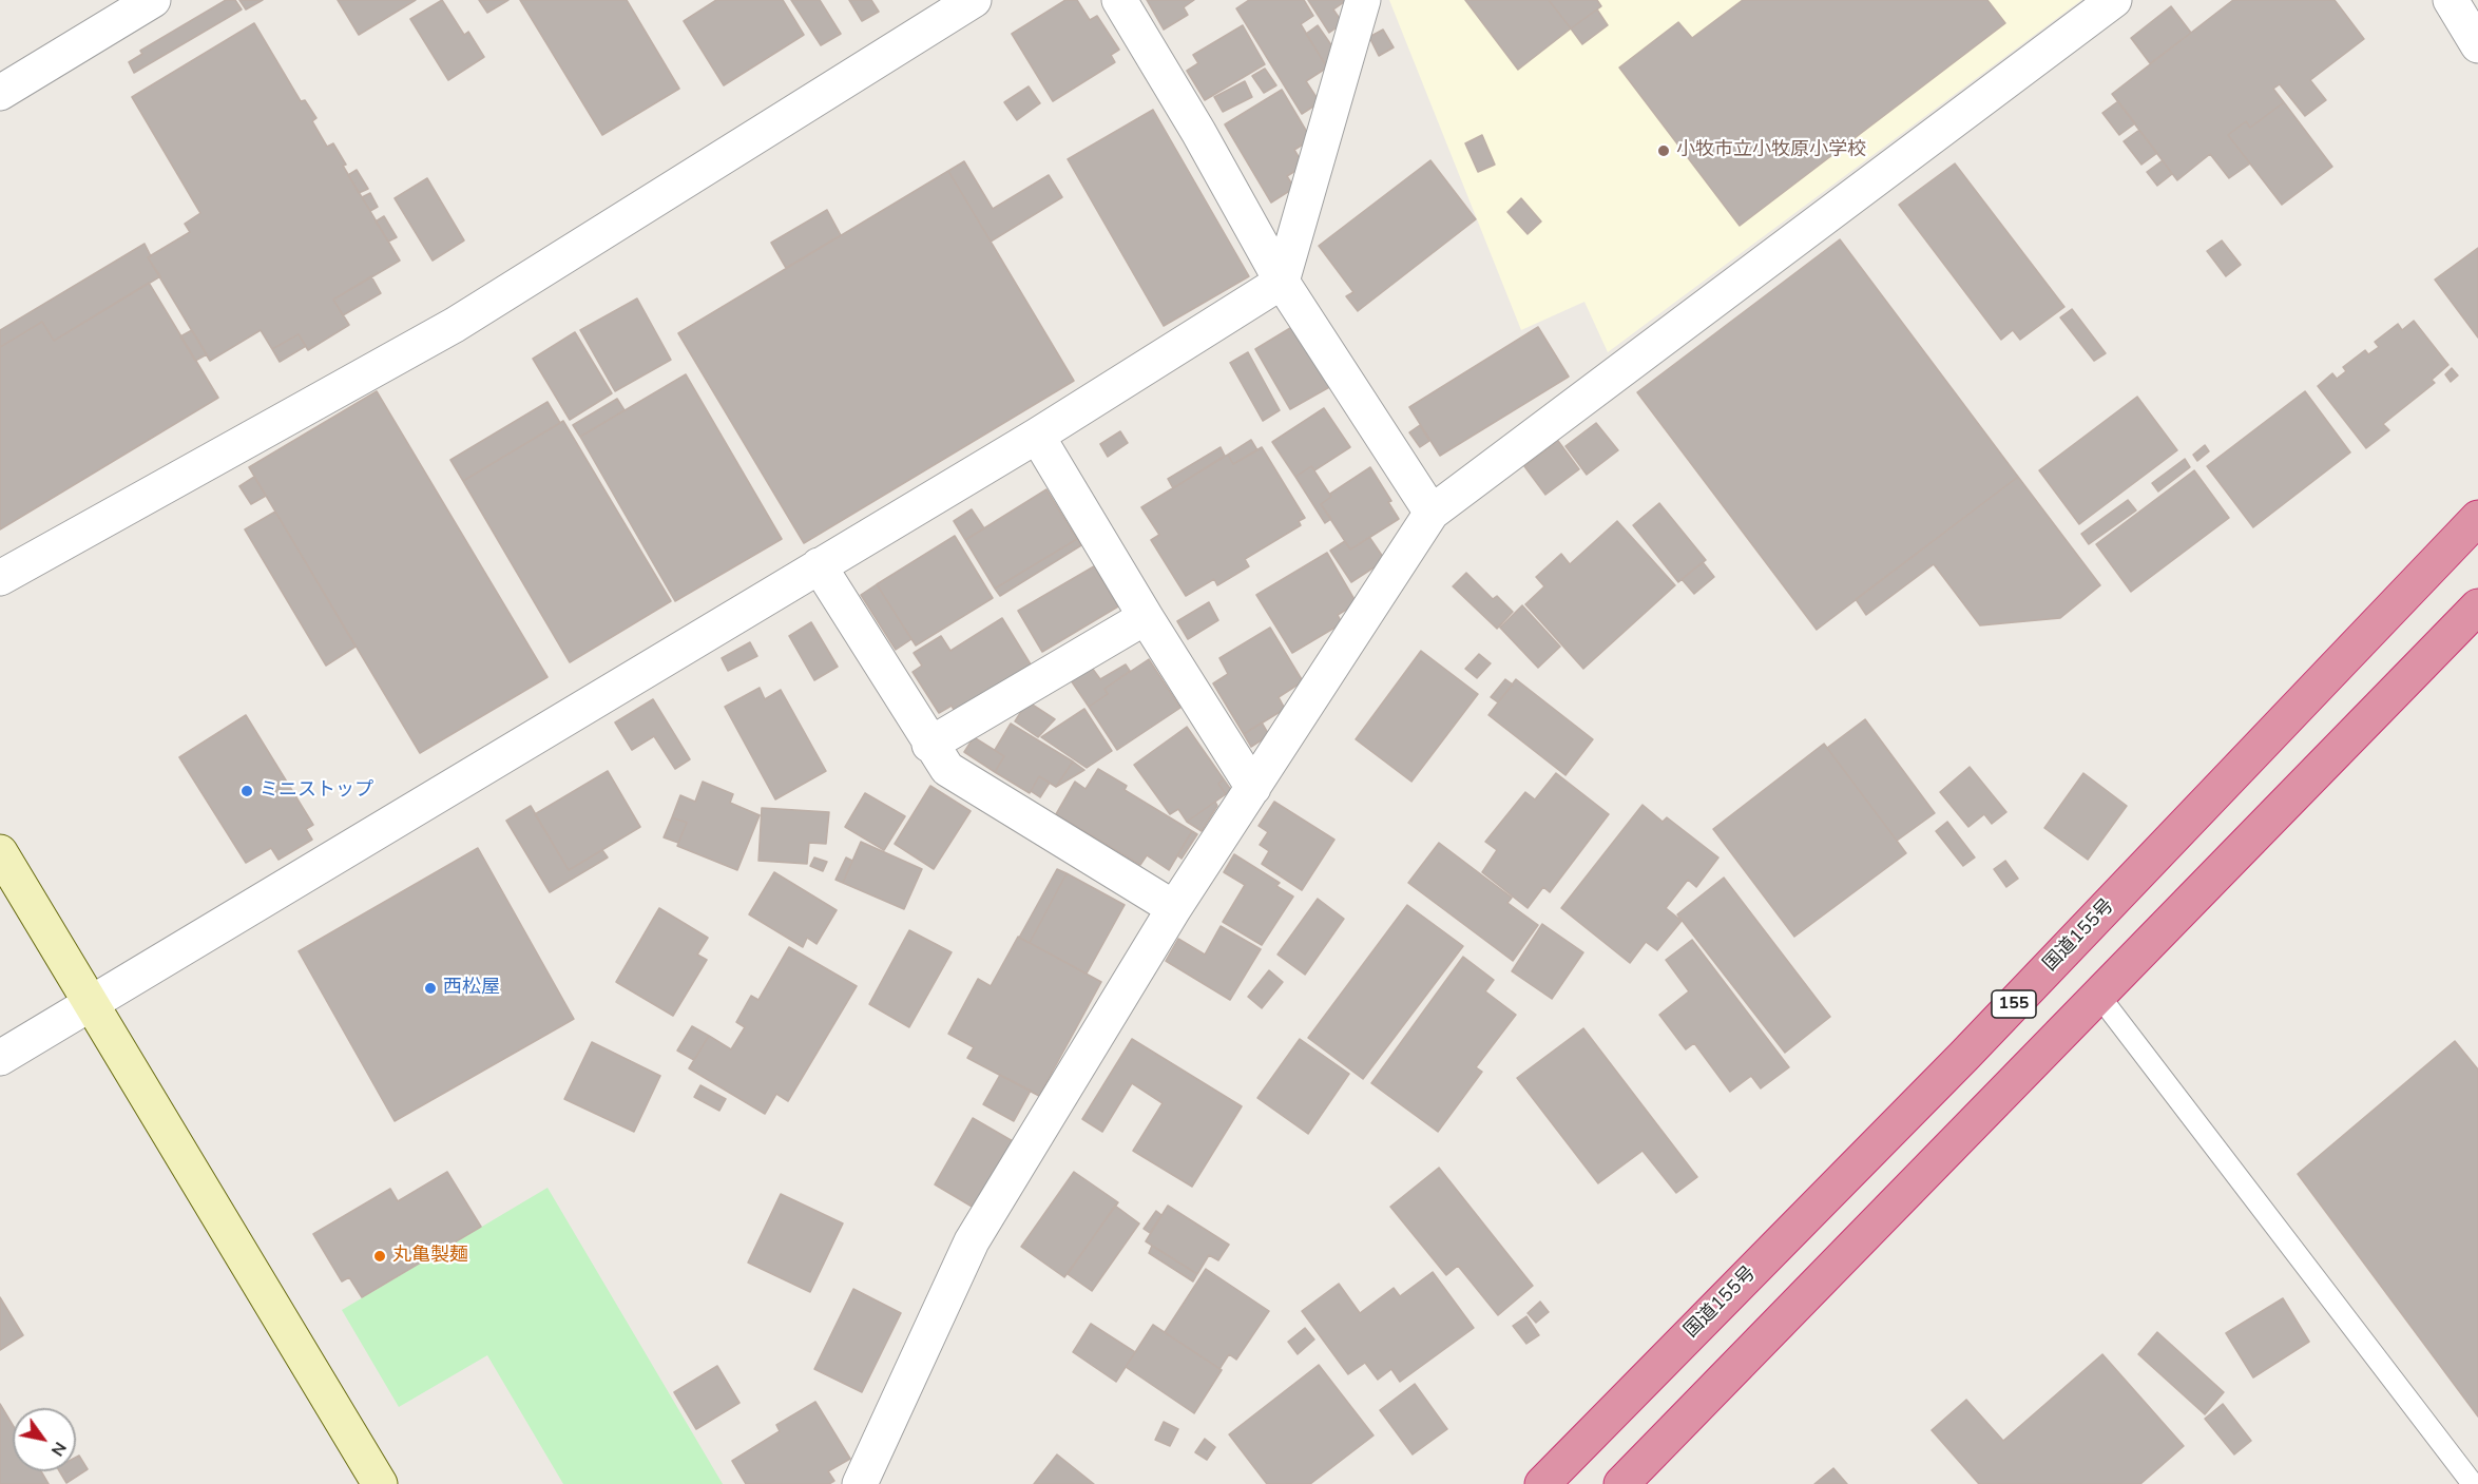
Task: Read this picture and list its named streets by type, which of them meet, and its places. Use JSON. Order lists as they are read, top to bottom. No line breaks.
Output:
{"streets":{"highway":["国道155号","155"]},"places":["小牧市立小牧原小学校","ミニストップ","西松屋","丸亀製麺"],"north":"bottom right"}
